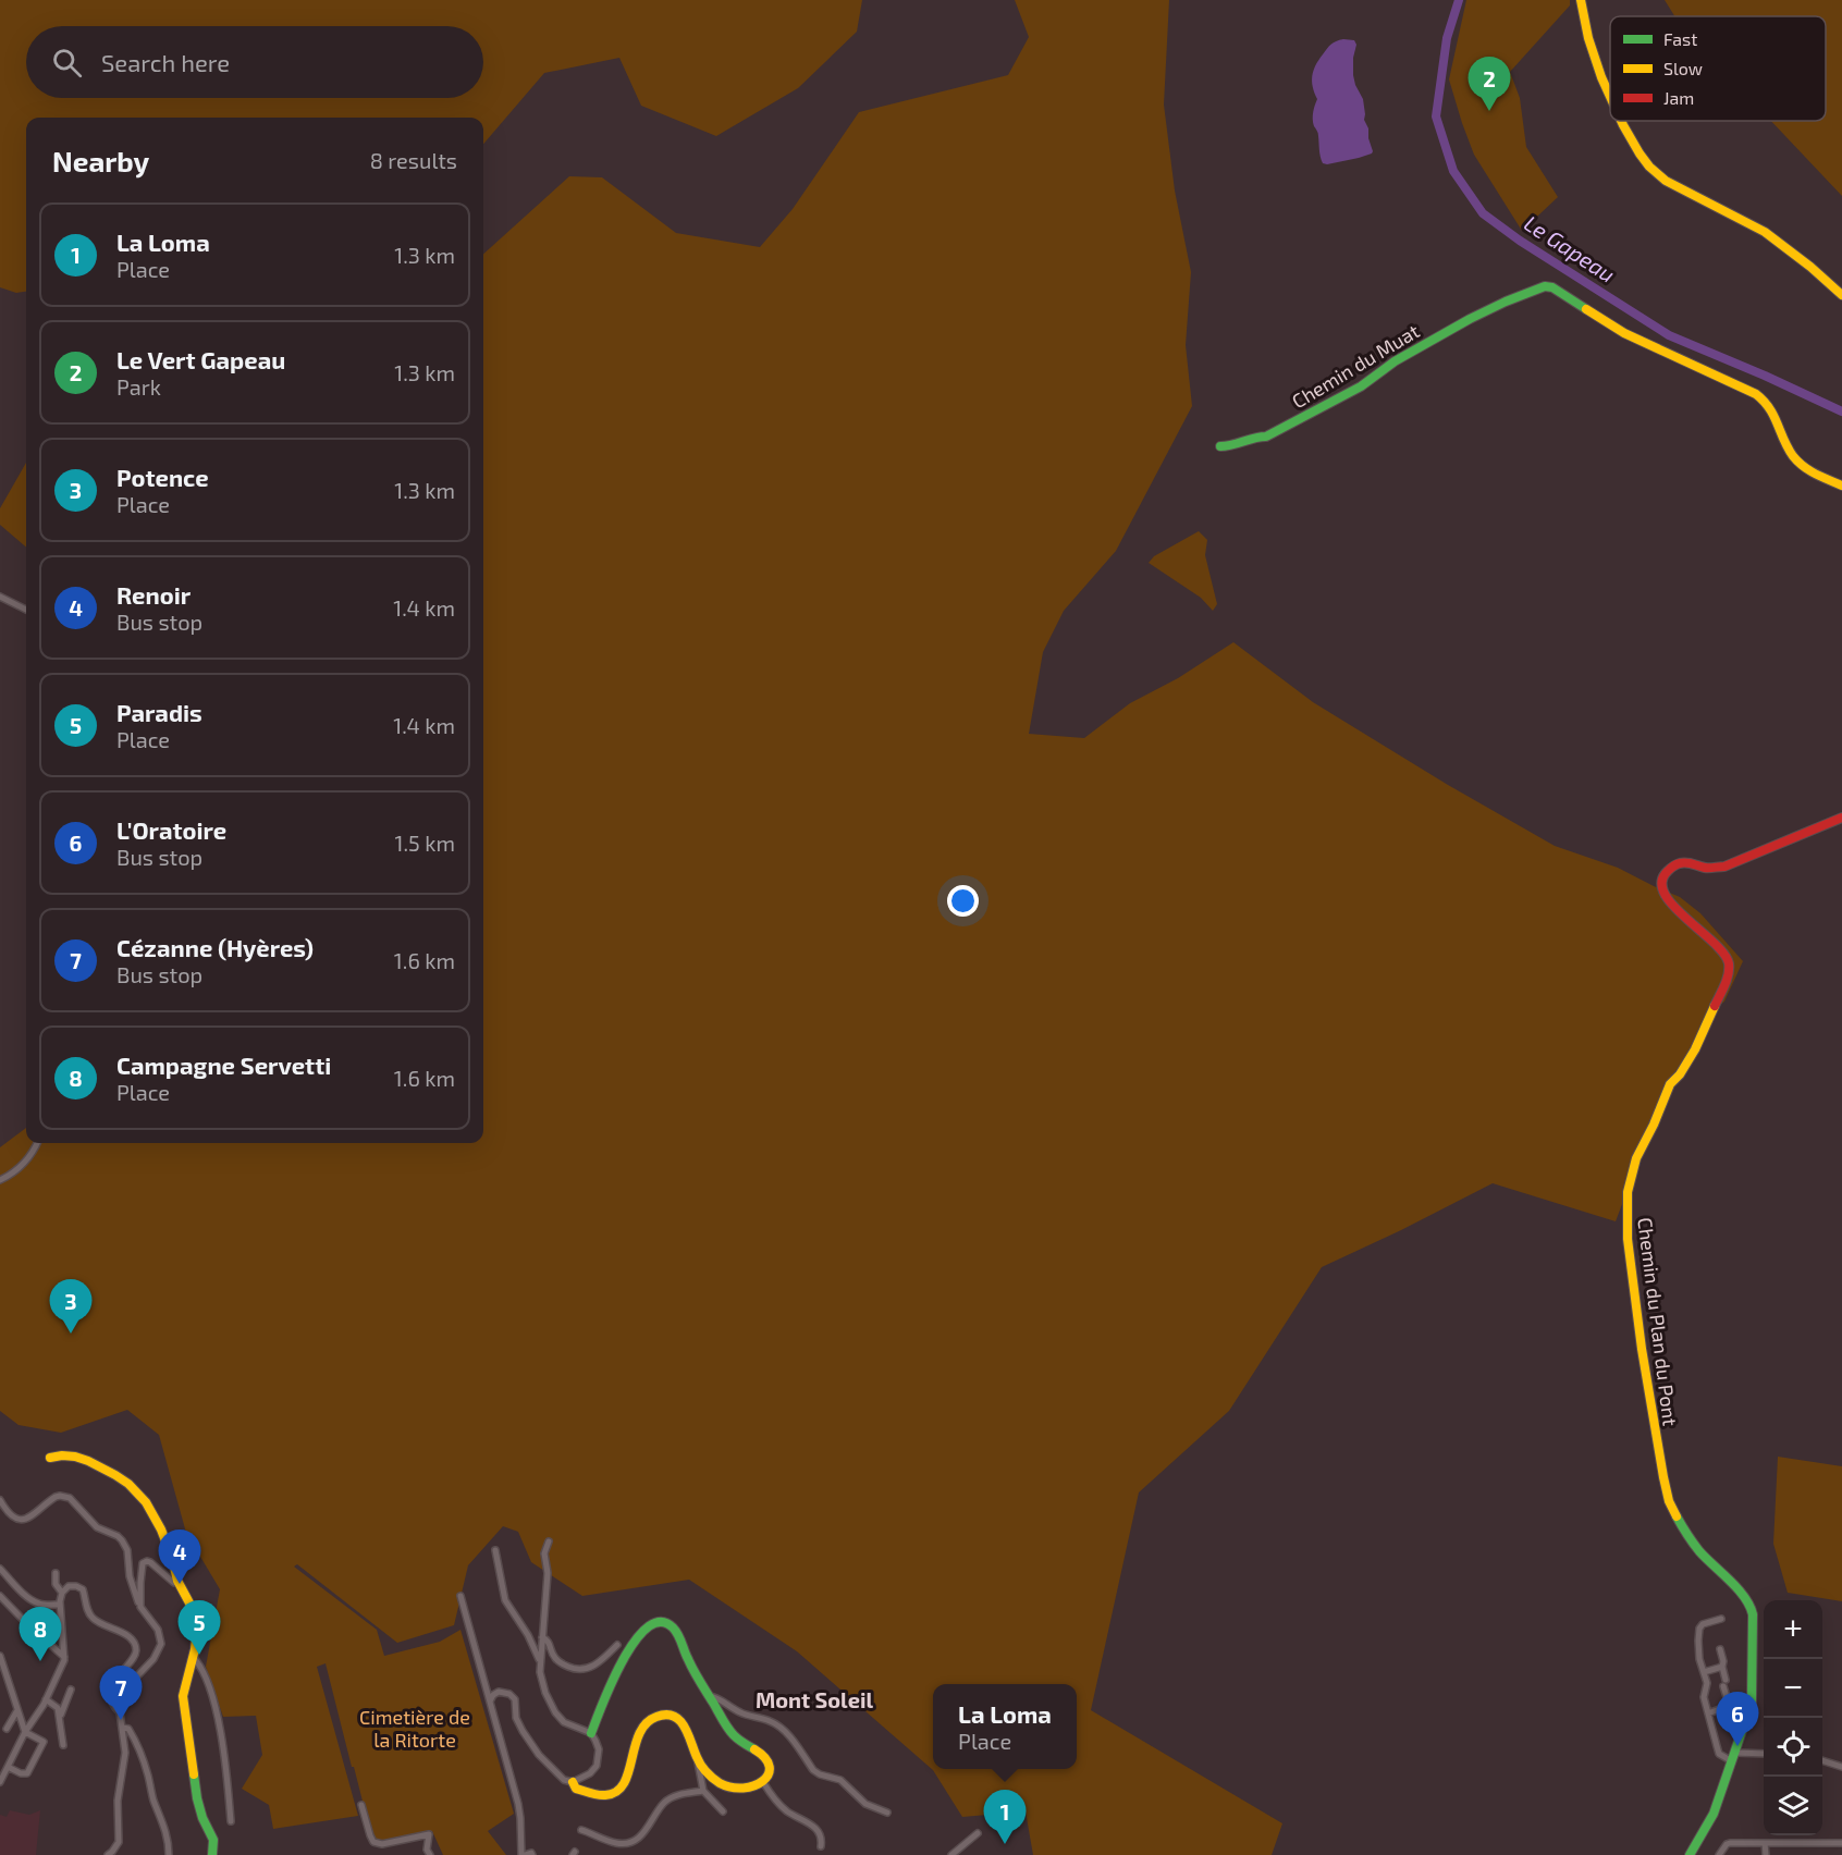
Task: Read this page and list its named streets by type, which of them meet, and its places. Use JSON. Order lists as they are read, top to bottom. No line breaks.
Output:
{"streets":{"street":["Chemin du Muat","Chemin du Plan du Pont"]},"districts":["Mont Soleil"],"water":["Le Gapeau"],"parks":["Cimetière de la Ritorte"],"legend":["Fast","Slow","Jam"],"page":{"search":"Search here","pins":["2","3","4","5","8","7","6","1"],"heading":["Nearby","8 results"],"list":[{"mark":"1","name":"La Loma","note":"Place","value":"1.3 km"},{"mark":"2","name":"Le Vert Gapeau","note":"Park","value":"1.3 km"},{"mark":"3","name":"Potence","note":"Place","value":"1.3 km"},{"mark":"4","name":"Renoir","note":"Bus stop","value":"1.4 km"},{"mark":"5","name":"Paradis","note":"Place","value":"1.4 km"},{"mark":"6","name":"L'Oratoire","note":"Bus stop","value":"1.5 km"},{"mark":"7","name":"Cézanne (Hyères)","note":"Bus stop","value":"1.6 km"},{"mark":"8","name":"Campagne Servetti","note":"Place","value":"1.6 km"}],"map_buttons":["+","−"],"popup":["La Loma","Place"]}}
